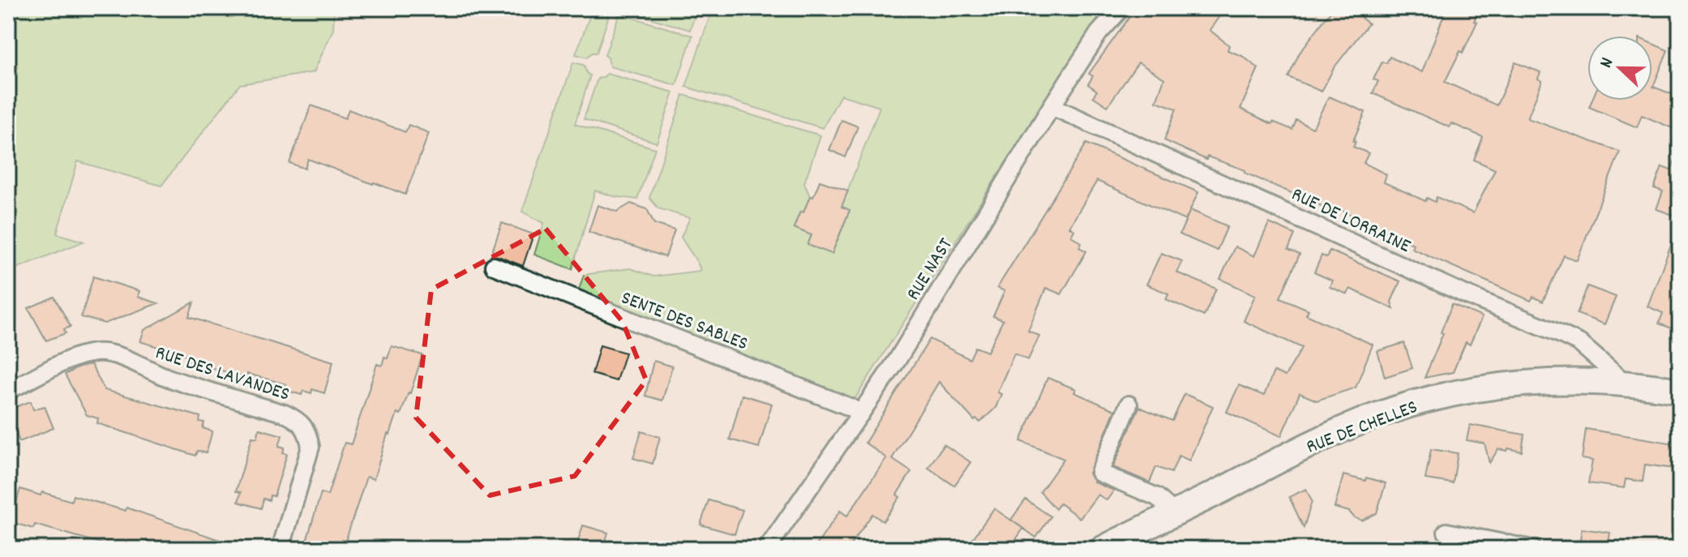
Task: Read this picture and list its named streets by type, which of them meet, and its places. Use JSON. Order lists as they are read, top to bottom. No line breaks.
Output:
{"streets":{"main road":["RUE DE CHELLES"],"street":["RUE DE LORRAINE","RUE NAST","SENTE DES SABLES","RUE DES LAVANDES"]},"crossings":[["RUE DE LORRAINE","RUE NAST"],["RUE DE LORRAINE","RUE DE CHELLES"],["RUE NAST","SENTE DES SABLES"]],"north":"left"}
